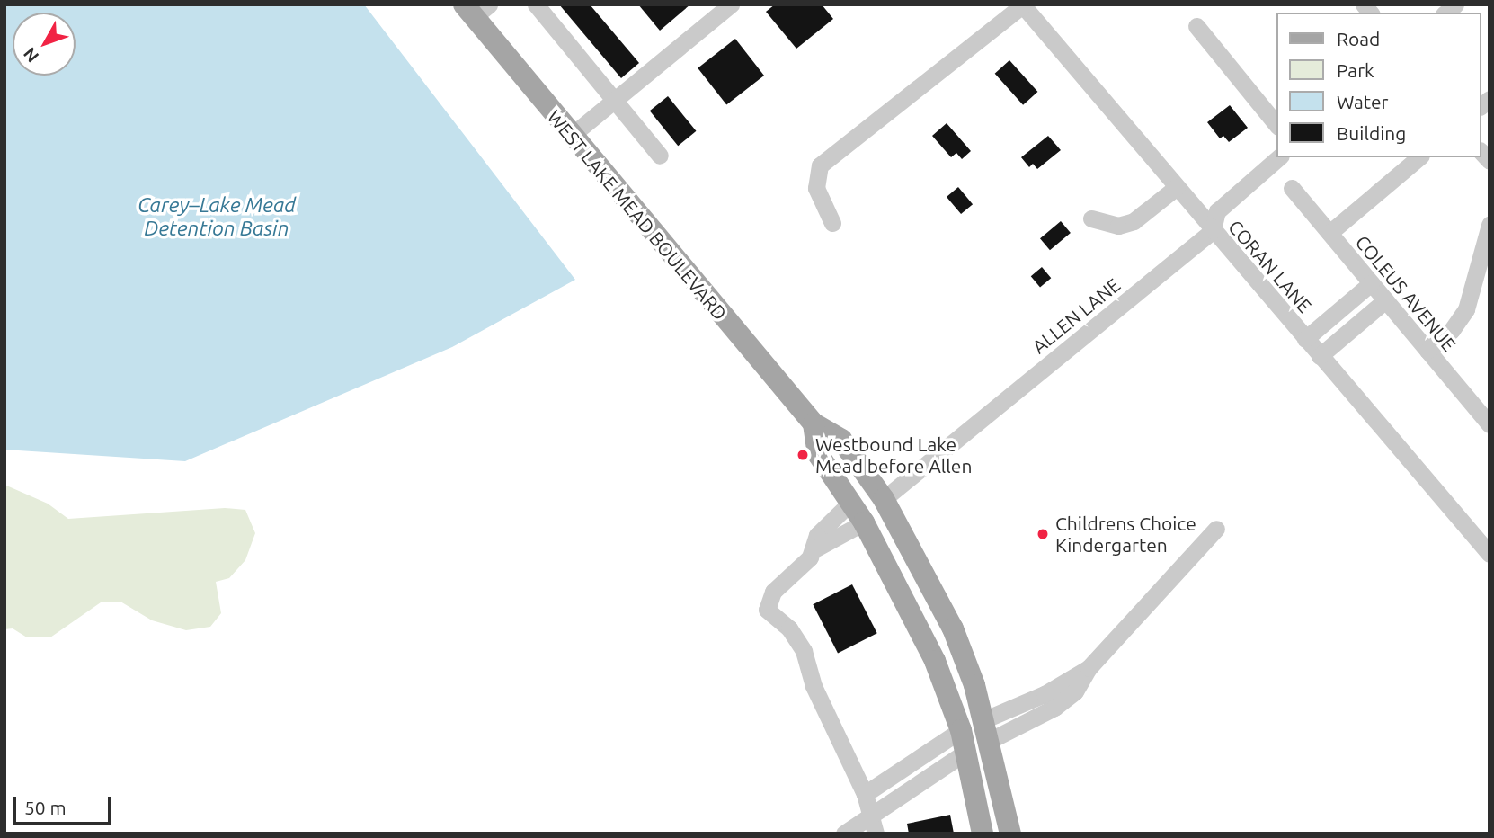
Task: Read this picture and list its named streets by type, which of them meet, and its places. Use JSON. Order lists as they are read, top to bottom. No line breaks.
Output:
{"streets":{"main road":["WEST LAKE MEAD BOULEVARD"],"street":["CORAN LANE","COLEUS AVENUE","ALLEN LANE"]},"crossings":[["WEST LAKE MEAD BOULEVARD","ALLEN LANE"],["CORAN LANE","ALLEN LANE"]],"water":["Carey–Lake Mead Detention Basin"],"places":["Westbound Lake Mead before Allen","Childrens Choice Kindergarten"],"legend":["Road","Park","Water","Building"],"scale_bar":"50 m","north":"bottom left"}
